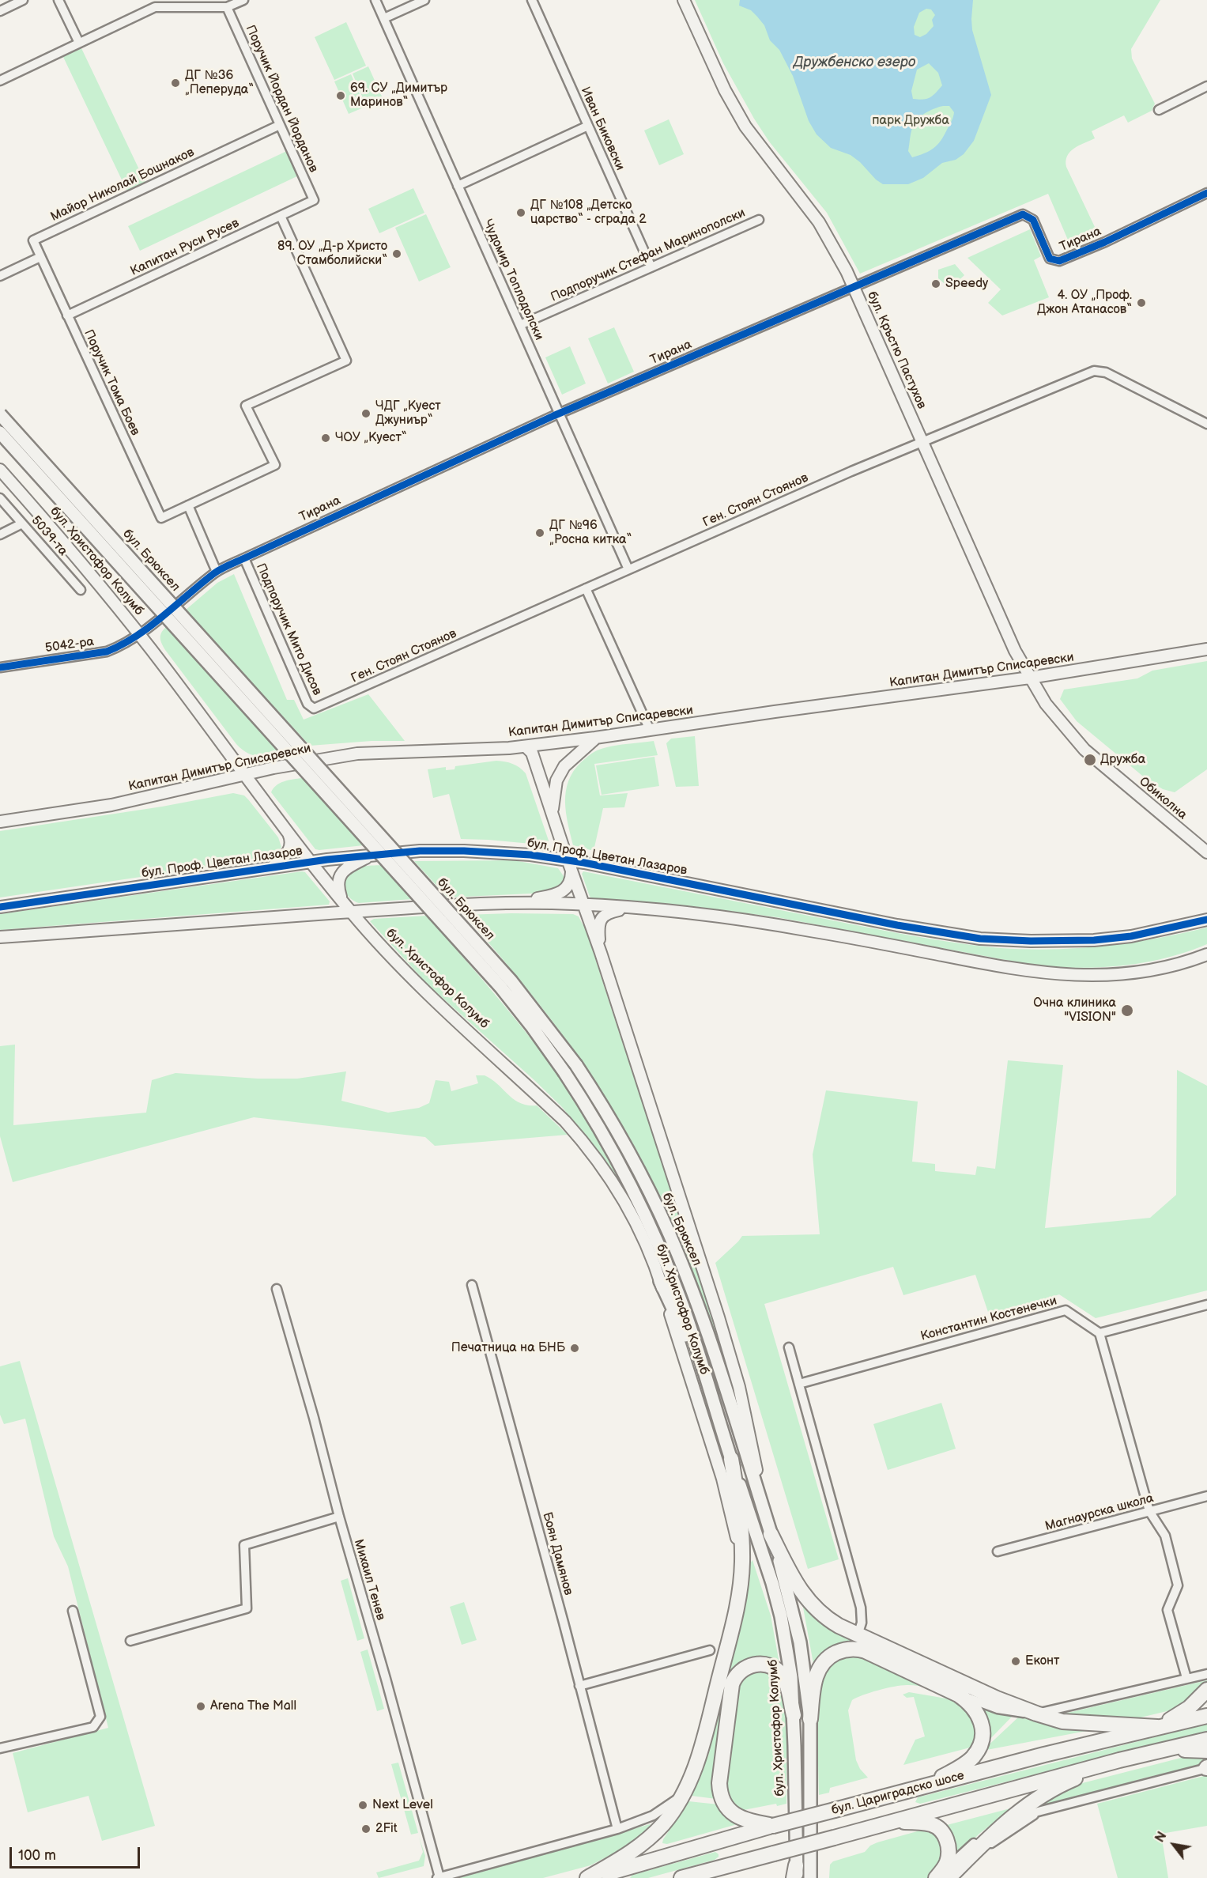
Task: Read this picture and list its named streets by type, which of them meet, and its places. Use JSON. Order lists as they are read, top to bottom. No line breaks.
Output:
{"streets":{"highway":["бул. Цариградско шосе"],"main road":["бул. Кръстю Пастухов","бул. Брюксел","бул. Христофор Колумб","Капитан Димитър Списаревски","Обиколна","бул. Проф. Цветан Лазаров"],"street":["Поручик Йордан Йорданов","Иван Биковски","Майор Николай Бошнаков","Тирана","Капитан Руси Русев","Подпоручик Стефан Маринополски","Чудомир Топлодолски","Поручик Тома Боев","Ген. Стоян Стоянов","5039-та","Подпоручик Мито Дисов","5042-ра","Константин Костенечки","Магнаурска школа","Боян Дамянов","Михаил Тенев"]},"crossings":[["Поручик Йордан Йорданов","Майор Николай Бошнаков"],["Поручик Йордан Йорданов","Капитан Руси Русев"],["Иван Биковски","Подпоручик Стефан Маринополски"],["Майор Николай Бошнаков","Поручик Тома Боев"],["Тирана","Чудомир Топлодолски"],["Тирана","бул. Кръстю Пастухов"],["Тирана","бул. Христофор Колумб"],["Тирана","Подпоручик Мито Дисов"],["Тирана","5042-ра"],["Капитан Руси Русев","Поручик Тома Боев"],["Подпоручик Стефан Маринополски","Чудомир Топлодолски"],["Чудомир Топлодолски","Ген. Стоян Стоянов"],["бул. Кръстю Пастухов","Ген. Стоян Стоянов"],["бул. Кръстю Пастухов","Капитан Димитър Списаревски"],["бул. Кръстю Пастухов","Обиколна"],["Ген. Стоян Стоянов","Подпоручик Мито Дисов"],["бул. Брюксел","бул. Христофор Колумб"],["бул. Христофор Колумб","5042-ра"],["бул. Христофор Колумб","Капитан Димитър Списаревски"],["бул. Христофор Колумб","бул. Проф. Цветан Лазаров"],["Капитан Димитър Списаревски","Обиколна"]],"water":["Дружбенско езеро"],"parks":["парк Дружба"],"places":["ДГ №36 „Пеперуда“","69. СУ „Димитър Маринов“","ДГ №108 „Детско царство“ - сграда 2","89. ОУ „Д-р Христо Стамболийски“","Speedy","4. ОУ „Проф. Джон Атанасов“","ЧДГ „Куест Джуниър“","ЧОУ „Куест“","ДГ №96 „Росна китка“","Дружба","Очна клиника \"VISION\"","Печатница на БНБ","Еконт","Arena The Mall","Next Level","2Fit"],"scale_bar":"100 m","north":"top left"}
